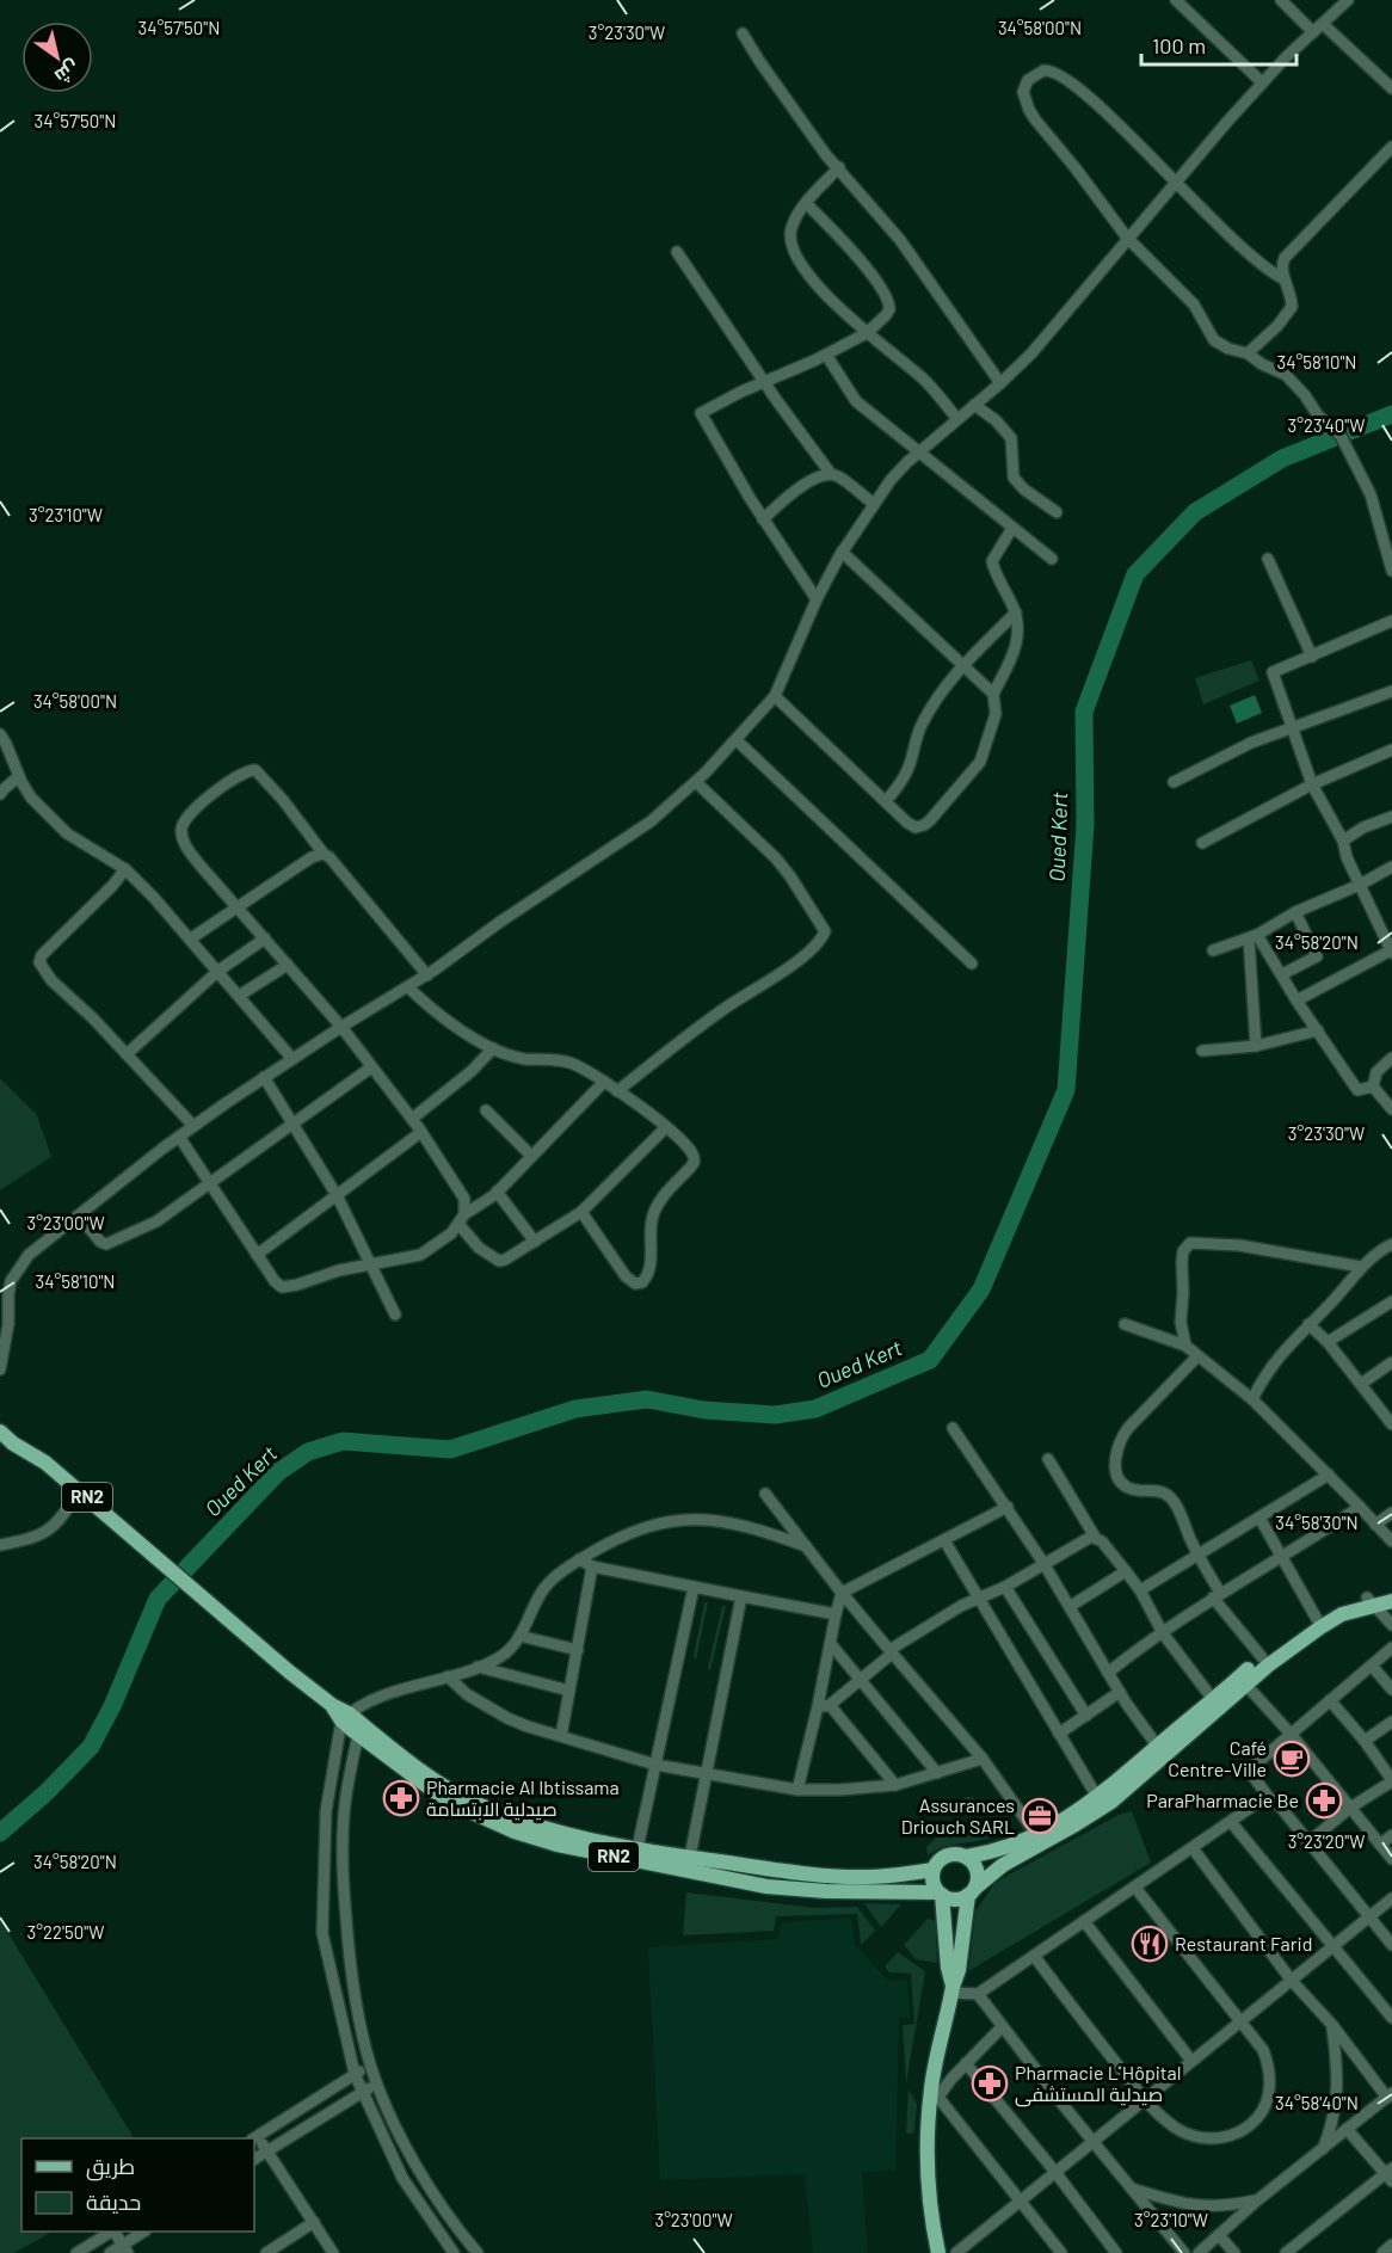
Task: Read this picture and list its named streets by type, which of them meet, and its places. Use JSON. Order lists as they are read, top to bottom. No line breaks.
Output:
{"streets":{"main road":["RN2"]},"water":["Oued Kert"],"places":{"cafe":["Café Centre-Ville"],"pharmacy":["Pharmacie Al Ibtissama صيدلية الابتسامة","ParaPharmacie Be","Pharmacie L´Hôpital صيدلية المستشفى"],"office":["Assurances Driouch SARL"],"restaurant":["Restaurant Farid"]},"legend":["طريق","حديقة"],"scale_bar":"100 m","north":"bottom right","coordinates":["34°57'50\"N","34°58'00\"N","3°23'30\"W","34°58'10\"N","3°23'40\"W","3°23'10\"W","34°58'20\"N","3°23'00\"W","34°58'30\"N","3°23'20\"W","3°22'50\"W","34°58'40\"N"]}
